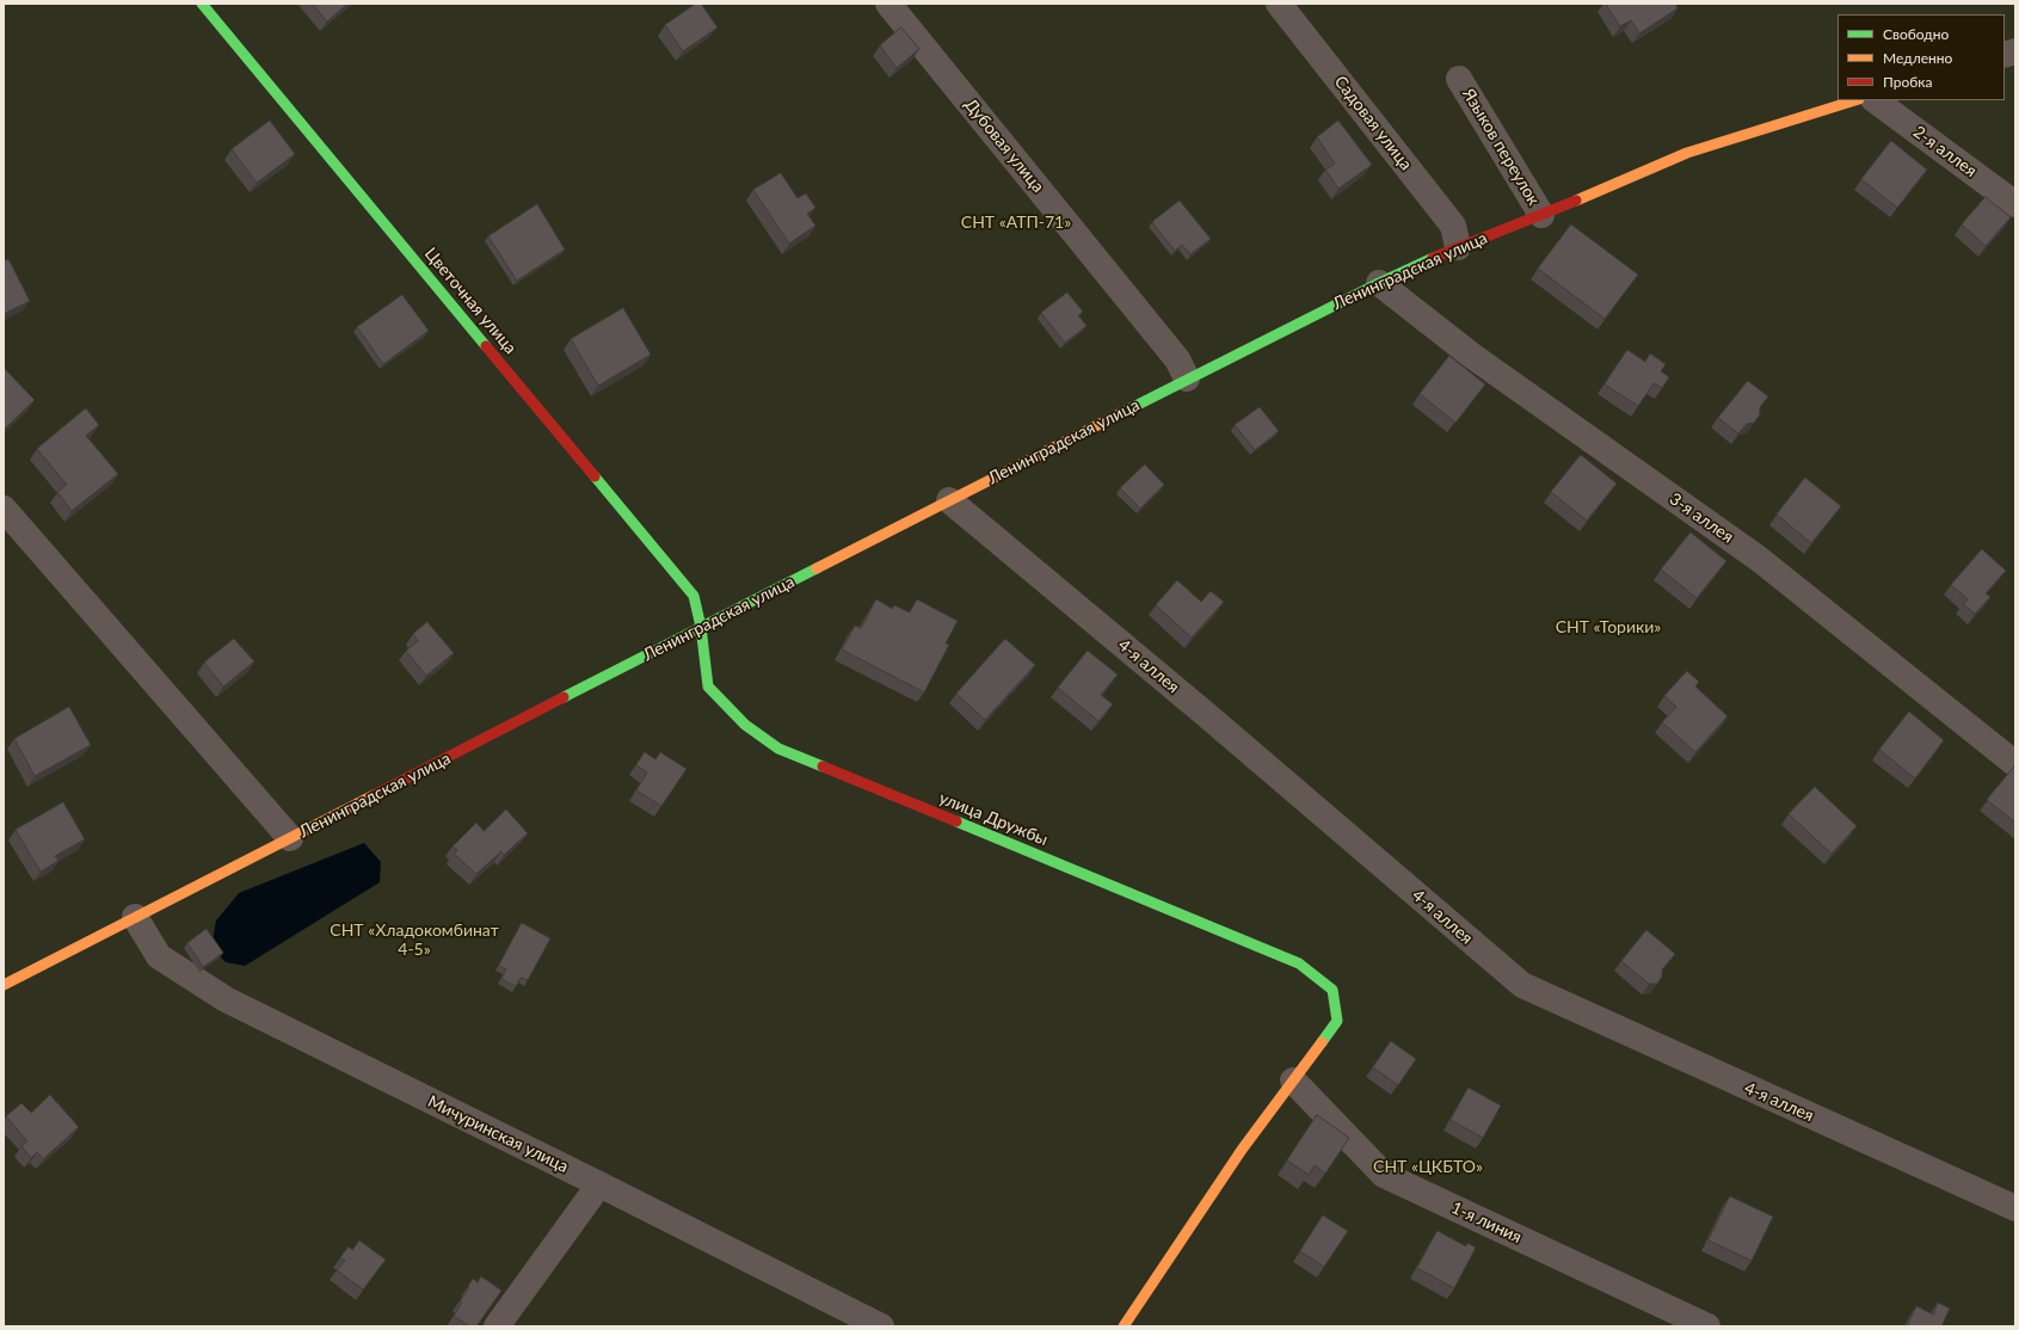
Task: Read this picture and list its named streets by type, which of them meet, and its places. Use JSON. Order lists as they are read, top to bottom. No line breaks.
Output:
{"streets":{"street":["Садовая улица","Дубовая улица","Языков переулок","2-я аллея","Ленинградская улица","Цветочная улица","3-я аллея","4-я аллея","улица Дружбы","Мичуринская улица","1-я линия"]},"crossings":[["Садовая улица","Ленинградская улица"],["Дубовая улица","Ленинградская улица"],["Языков переулок","Ленинградская улица"],["Ленинградская улица","Цветочная улица"],["Ленинградская улица","3-я аллея"],["Ленинградская улица","4-я аллея"],["Ленинградская улица","улица Дружбы"],["Ленинградская улица","Мичуринская улица"],["Цветочная улица","улица Дружбы"],["улица Дружбы","1-я линия"]],"parks":["СНТ «АТП-71»","СНТ «Торики»","СНТ «Хладокомбинат 4-5»","СНТ «ЦКБТО»"],"legend":["Свободно","Медленно","Пробка"]}
